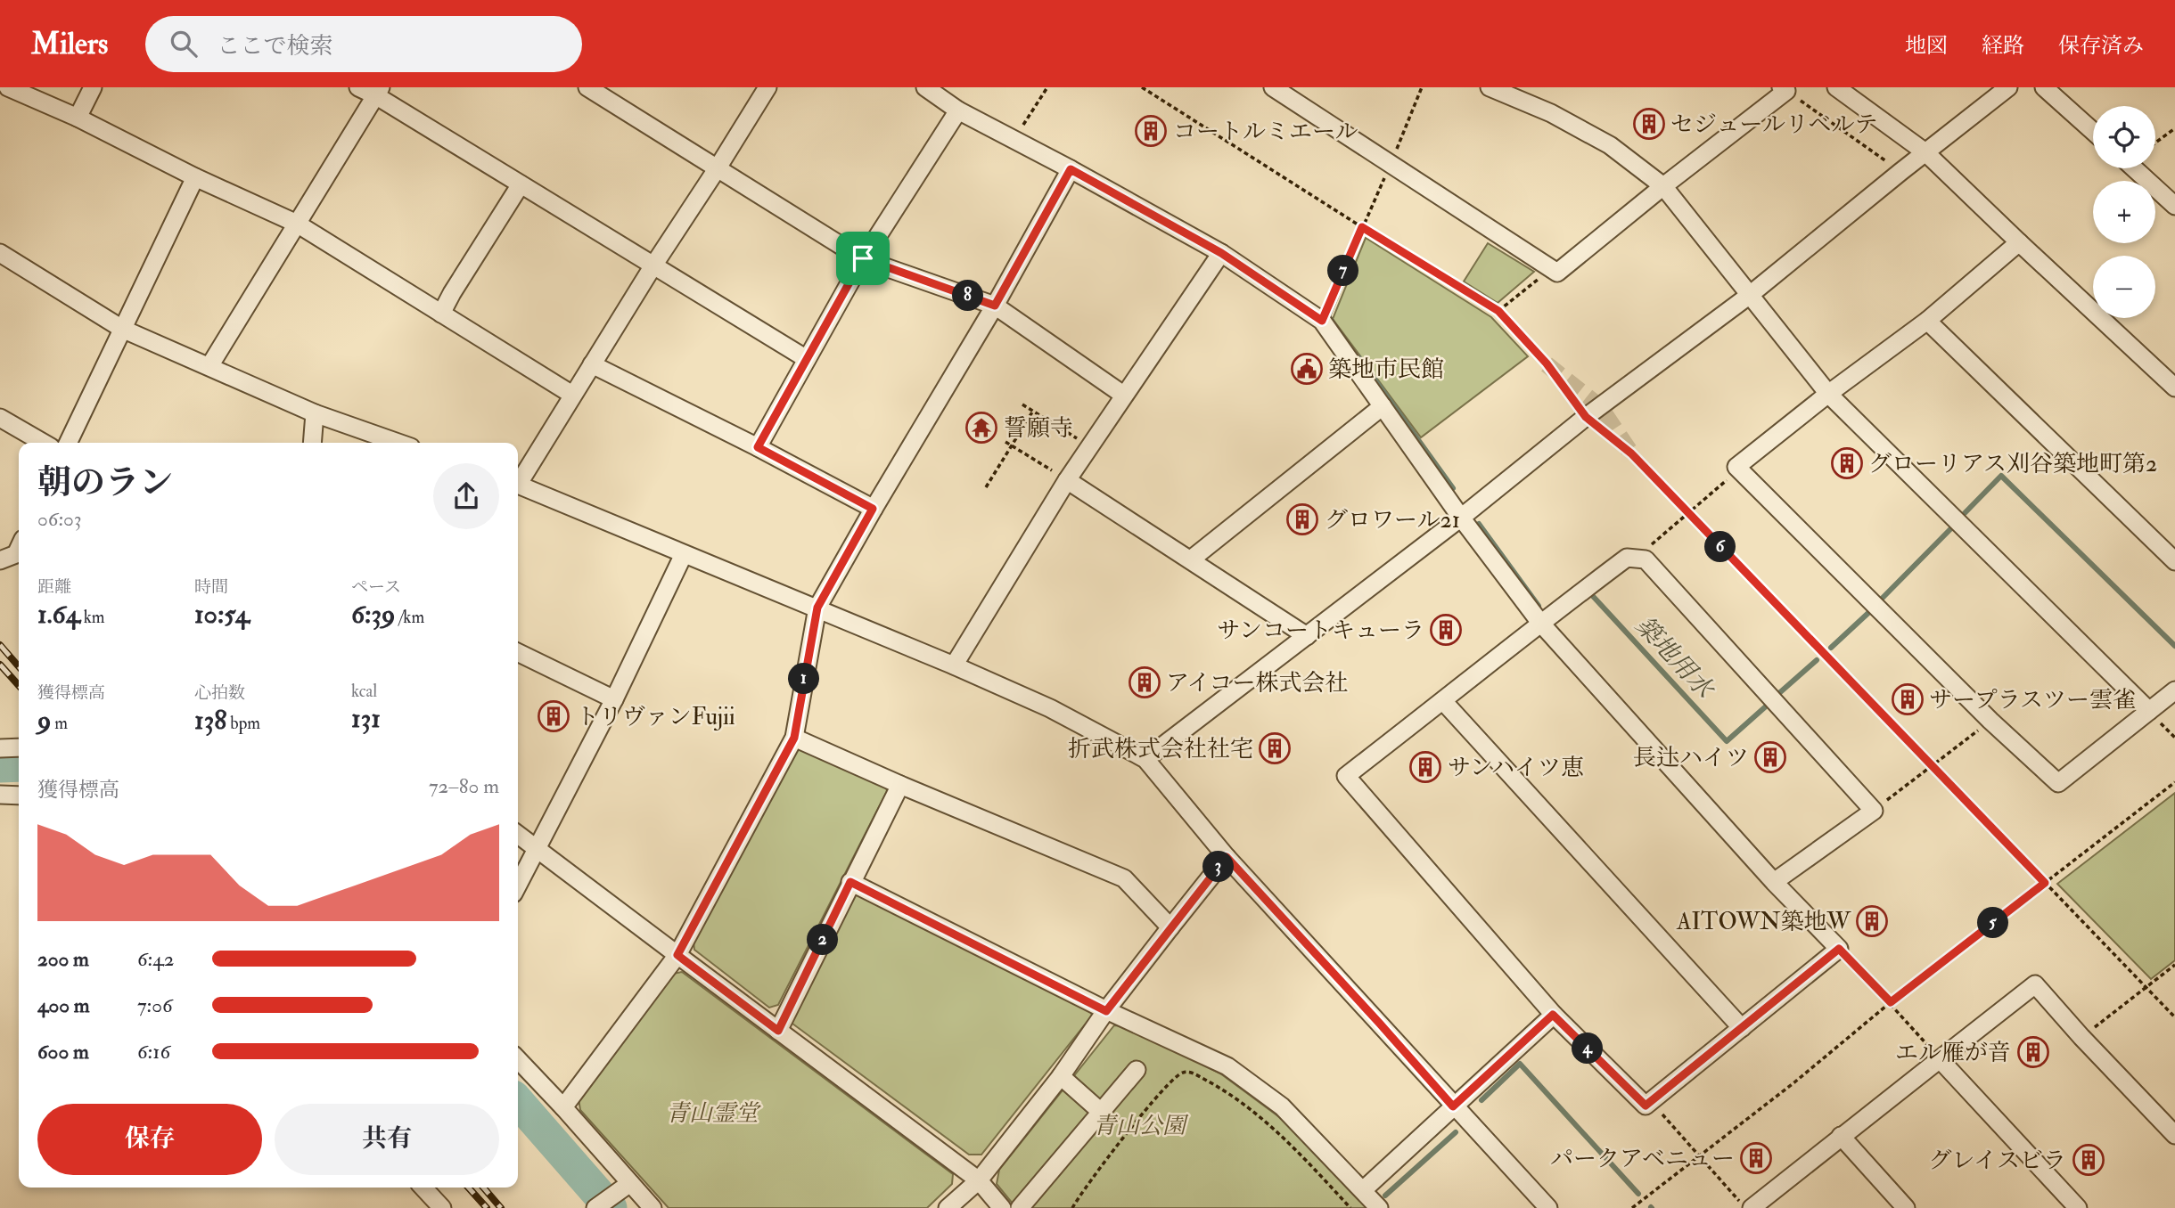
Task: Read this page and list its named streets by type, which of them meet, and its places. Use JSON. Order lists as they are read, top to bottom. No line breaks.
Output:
{"water":["築地用水"],"parks":["青山霊堂","青山公園"],"places":{"building":["セジュールリベルテ","コートルミエール","グローリアス刈谷築地町第2","グロワール21","サンコートキューラ","アイコー株式会社","サープラスツー雲雀","トリヴァンFujii","折武株式会社社宅","長辻ハイツ","サンハイツ恵","AITOWN築地W","エル雁が音","パークアベニュー","グレイスビラ"],"public building":["築地市民館"],"temple":["誓願寺"]},"page":{"header":"Milers","search":"ここで検索","nav":["地図","経路","保存済み"],"map_buttons":["+","−"],"pins":["7","8","6","1","3","5","2","4"],"heading":["朝のラン","06:03"],"stats":[["距離","1.64 km"],["時間","10:54"],["ペース","6:39 /km"],["獲得標高","9 m"],["心拍数","138 bpm"],["kcal","131"]],"chart":["獲得標高","72–80 m"],"list":[{"name":"200 m","note":"6:42"},{"name":"400 m","note":"7:06"},{"name":"600 m","note":"6:16"}],"buttons":["保存","共有"]}}
